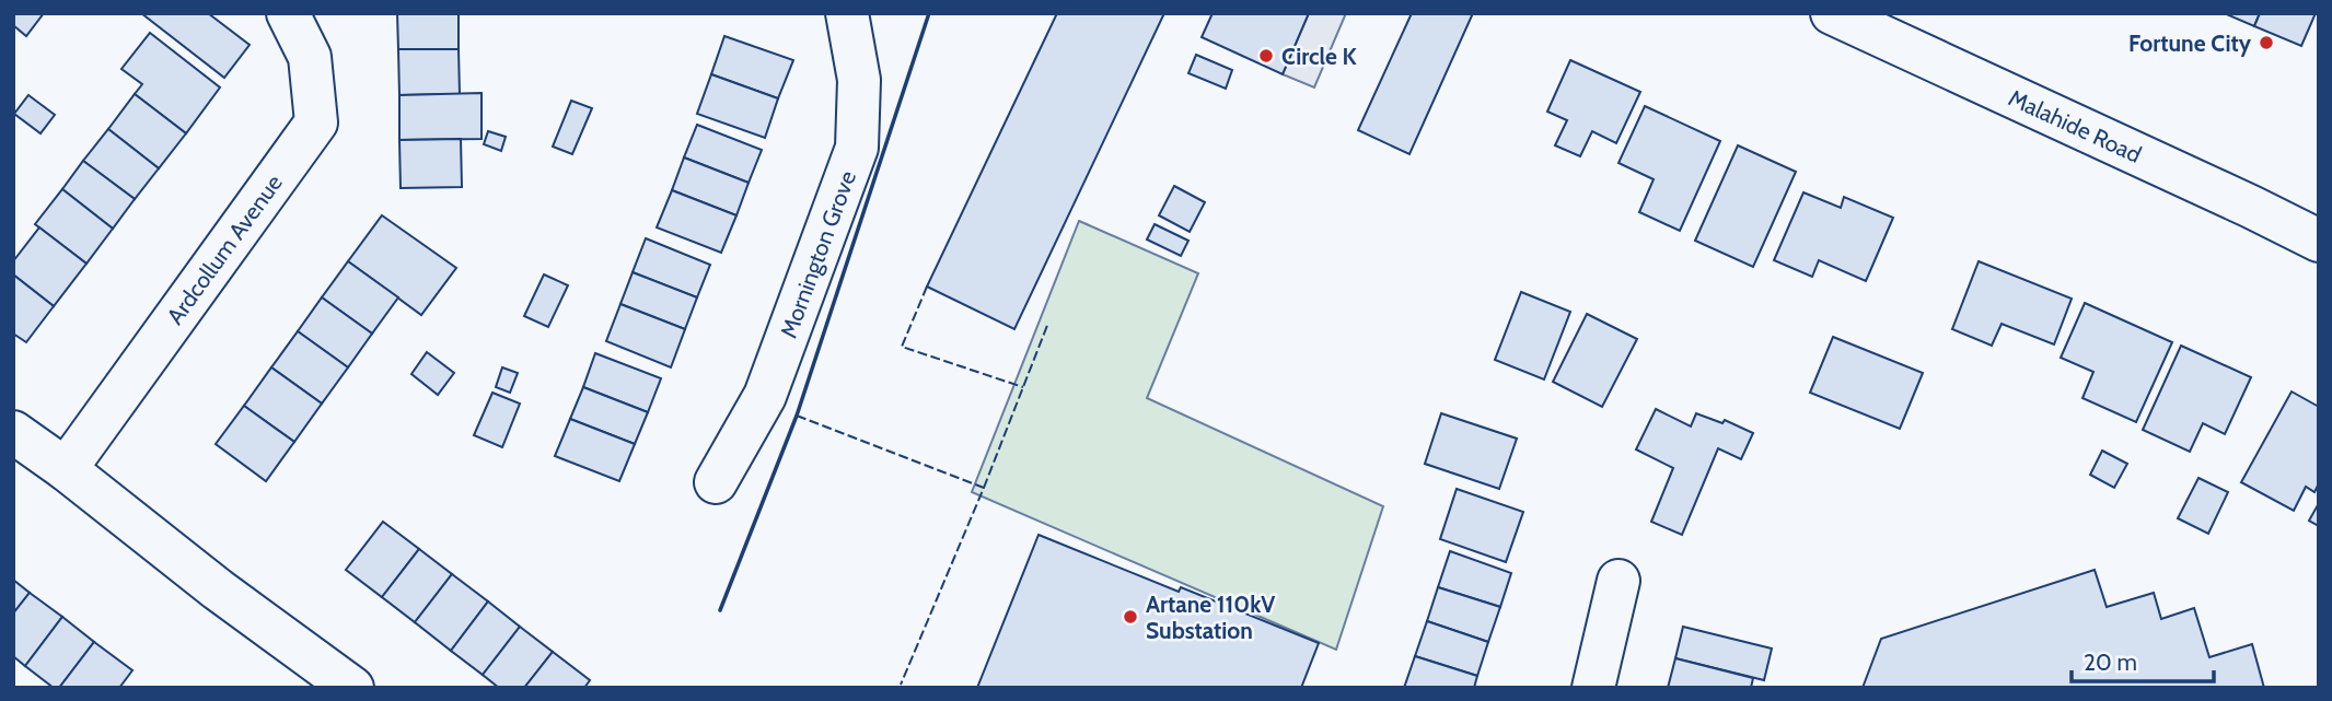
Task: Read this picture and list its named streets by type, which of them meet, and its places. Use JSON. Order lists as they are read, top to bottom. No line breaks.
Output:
{"streets":{"street":["Malahide Road","Ardcollum Avenue","Mornington Grove"]},"places":["Fortune City","Circle K","Artane 110kV Substation"],"scale_bar":"20 m"}
